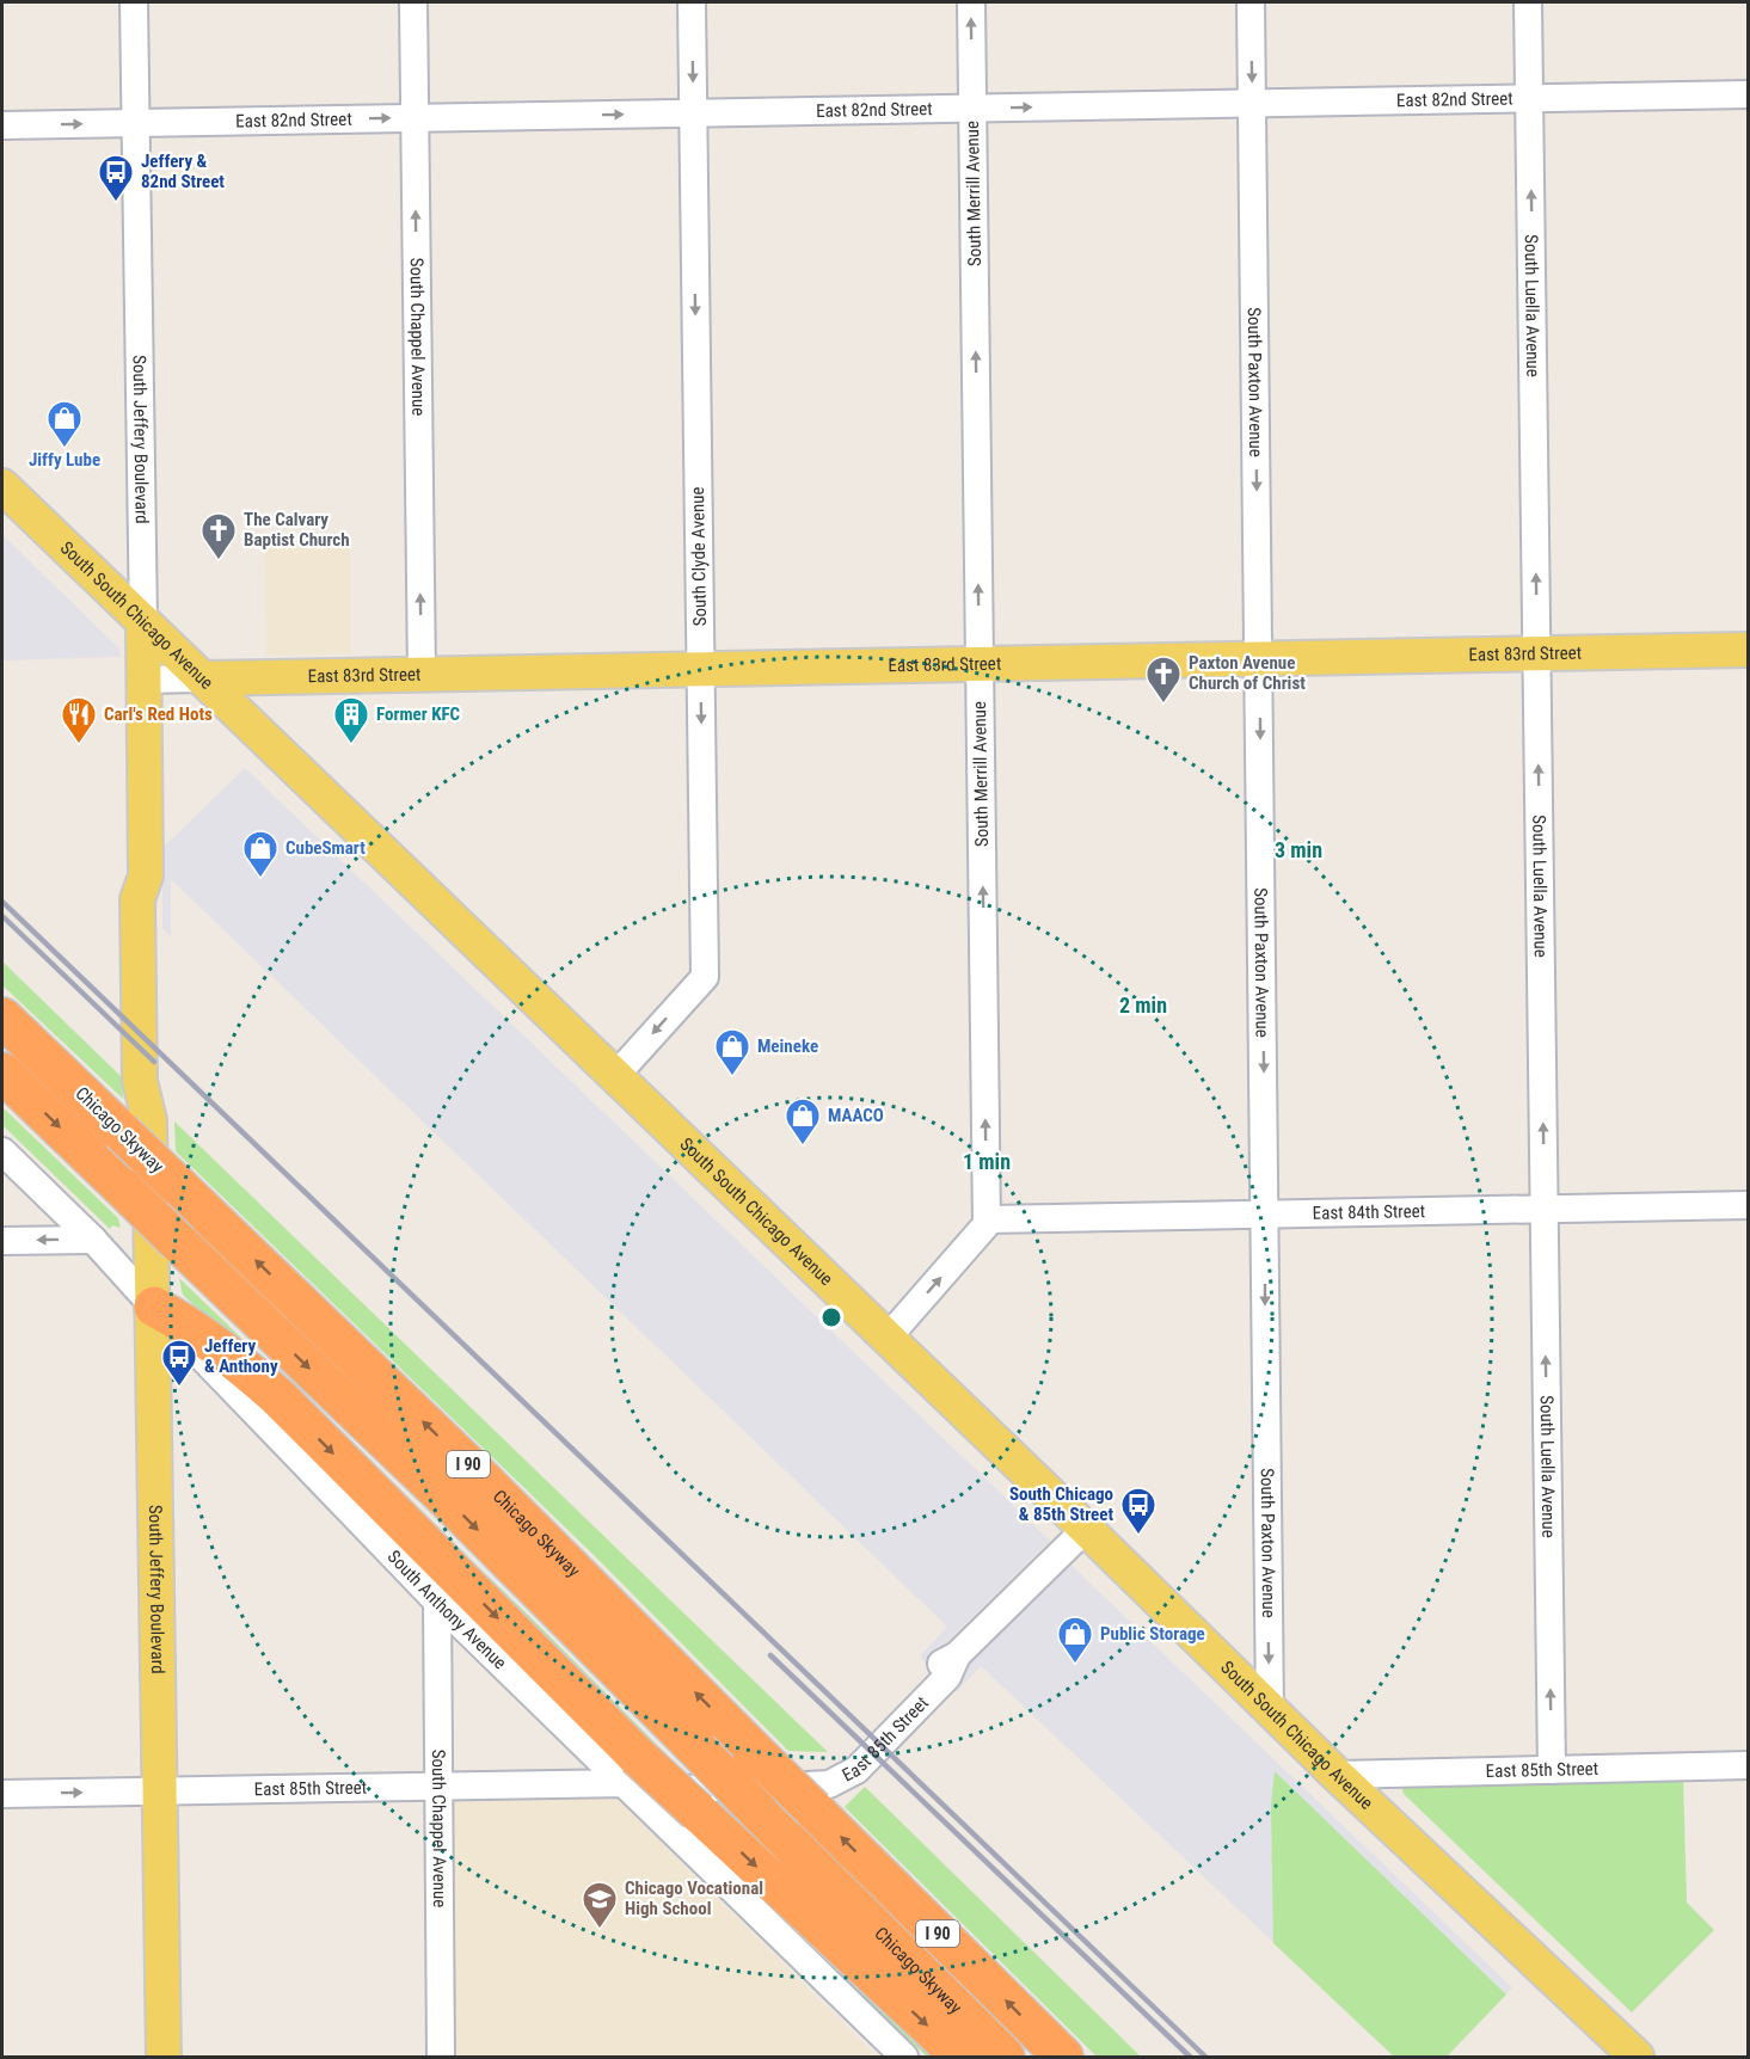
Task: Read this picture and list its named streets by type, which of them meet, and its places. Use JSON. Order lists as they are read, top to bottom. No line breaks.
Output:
{"streets":{"highway":["Chicago Skyway","I 90"],"main road":["South Jeffery Boulevard","South South Chicago Avenue","East 83rd Street"],"street":["East 82nd Street","South Merrill Avenue","South Luella Avenue","South Chappel Avenue","South Paxton Avenue","South Clyde Avenue","East 84th Street","South Anthony Avenue","East 85th Street"]},"crossings":[["East 82nd Street","South Merrill Avenue"],["East 82nd Street","South Luella Avenue"],["East 82nd Street","South Chappel Avenue"],["East 82nd Street","South Paxton Avenue"],["East 82nd Street","South Jeffery Boulevard"],["East 82nd Street","South Clyde Avenue"],["South Merrill Avenue","East 83rd Street"],["South Merrill Avenue","East 84th Street"],["South Luella Avenue","East 83rd Street"],["South Luella Avenue","East 84th Street"],["South Luella Avenue","East 85th Street"],["South Chappel Avenue","East 83rd Street"],["South Chappel Avenue","South Anthony Avenue"],["South Chappel Avenue","East 85th Street"],["South Paxton Avenue","South South Chicago Avenue"],["South Paxton Avenue","East 83rd Street"],["South Paxton Avenue","East 84th Street"],["South Jeffery Boulevard","South South Chicago Avenue"],["South Jeffery Boulevard","East 83rd Street"],["South Jeffery Boulevard","Chicago Skyway"],["South Jeffery Boulevard","South Anthony Avenue"],["South Jeffery Boulevard","East 85th Street"],["South Clyde Avenue","South South Chicago Avenue"],["South Clyde Avenue","East 83rd Street"],["South South Chicago Avenue","East 83rd Street"],["South South Chicago Avenue","East 85th Street"],["South Anthony Avenue","East 85th Street"]],"one_way":["East 82nd Street","South Merrill Avenue","South Luella Avenue","South Chappel Avenue","South Paxton Avenue","South Clyde Avenue"],"places":{"bus stop":["Jeffery & 82nd Street","Jeffery & Anthony","South Chicago & 85th Street"],"shop":["Jiffy Lube","CubeSmart","Meineke","MAACO","Public Storage"],"church":["The Calvary Baptist Church","Paxton Avenue Church of Christ"],"restaurant":["Carl's Red Hots"],"building":["Former KFC"],"school or university":["Chicago Vocational High School"]},"rings":["3 min","2 min","1 min"]}
